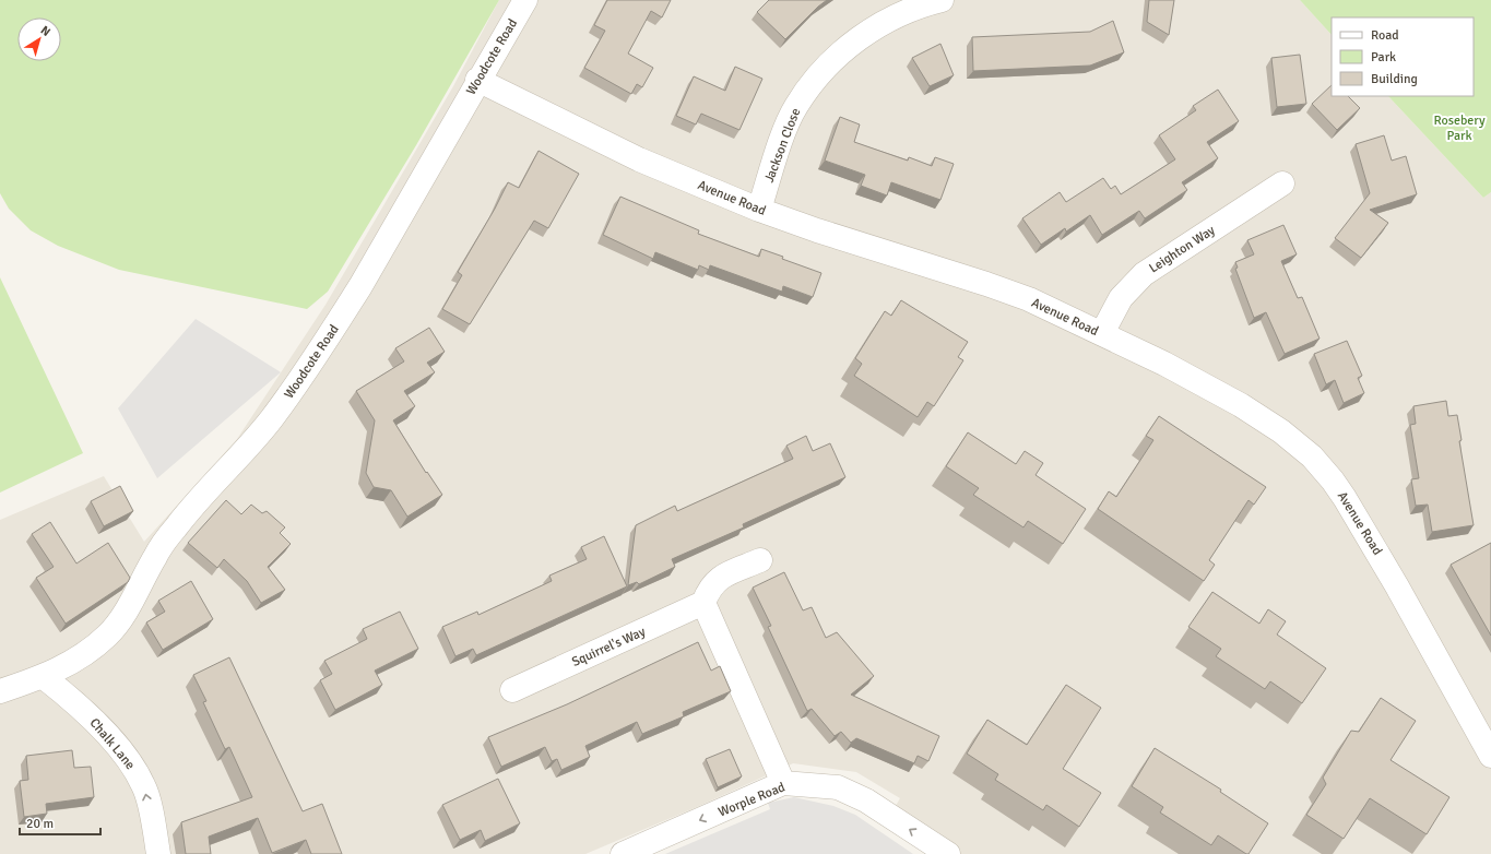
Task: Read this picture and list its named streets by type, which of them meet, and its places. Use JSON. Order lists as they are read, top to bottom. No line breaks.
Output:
{"streets":{"street":["Woodcote Road","Jackson Close","Avenue Road","Leighton Way","Squirrel's Way","Chalk Lane","Worple Road"]},"crossings":[["Woodcote Road","Avenue Road"],["Woodcote Road","Chalk Lane"],["Jackson Close","Avenue Road"],["Avenue Road","Leighton Way"]],"one_way":["Chalk Lane","Worple Road"],"parks":["Rosebery Park"],"legend":["Road","Park","Building"],"scale_bar":"20 m","north":"top right"}
